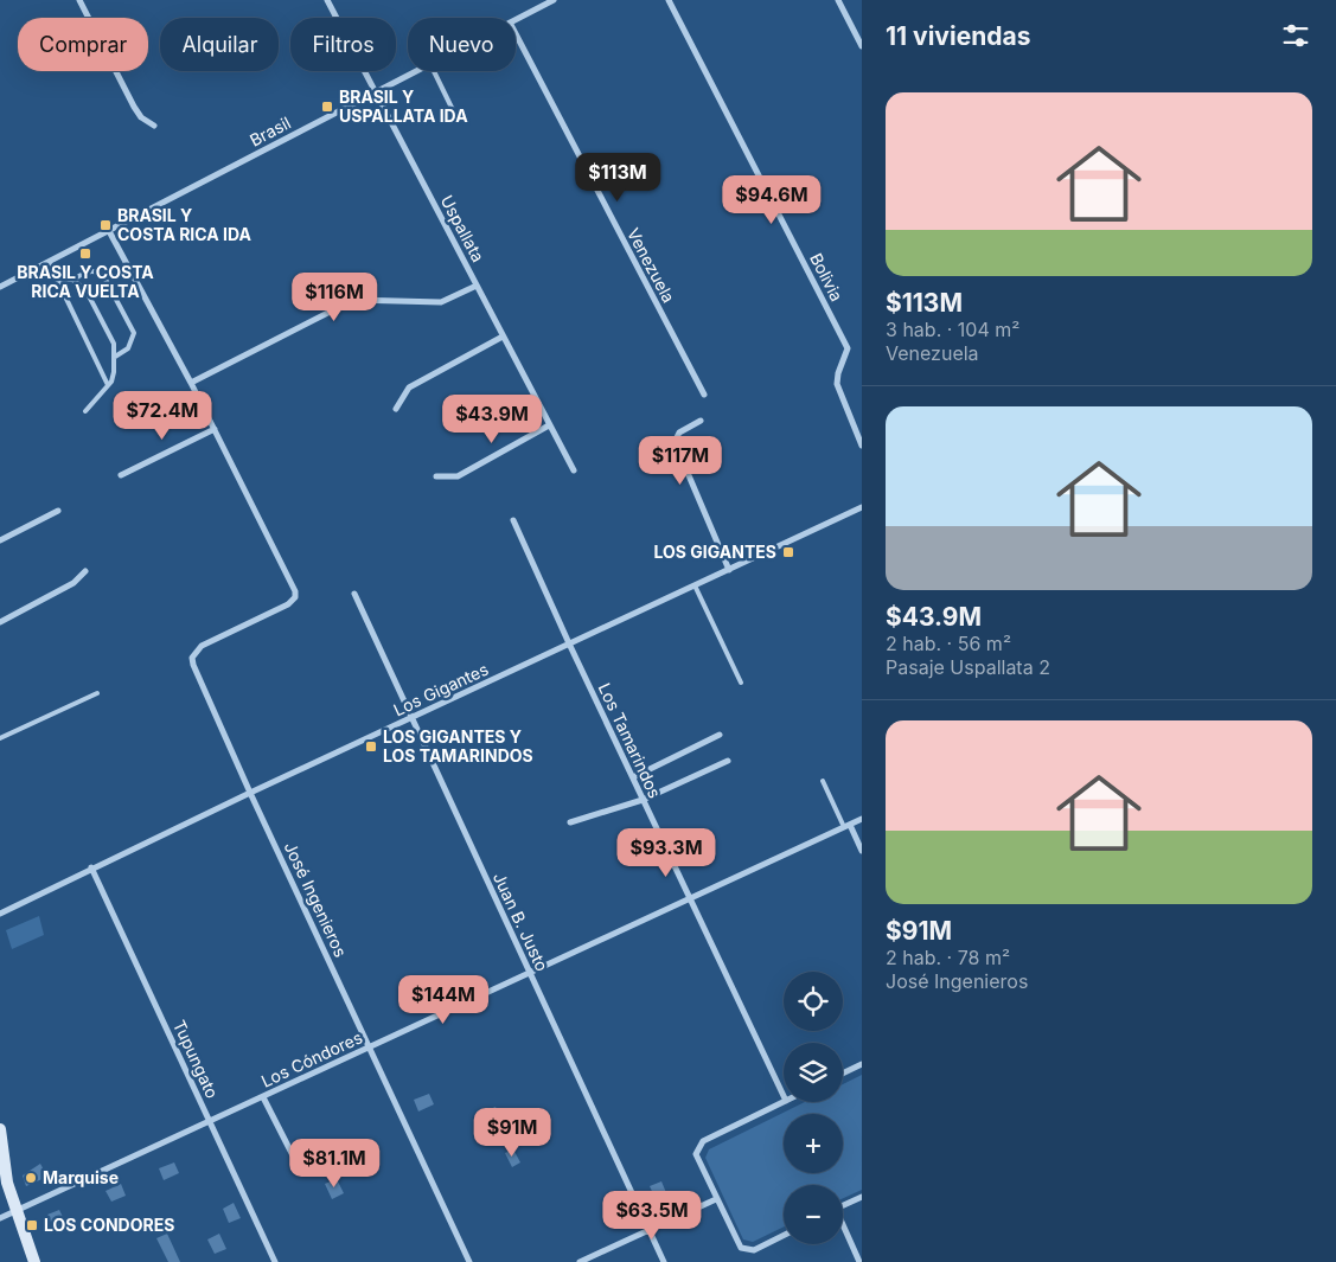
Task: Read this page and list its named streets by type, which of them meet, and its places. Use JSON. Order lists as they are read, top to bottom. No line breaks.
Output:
{"streets":{"street":["Brasil","Uspallata","Venezuela","Bolivia","Los Gigantes","Los Tamarindos","José Ingenieros","Juan B. Justo","Tupungato","Los Cóndores"]},"crossings":[["Brasil","Uspallata"],["Los Gigantes","Los Tamarindos"],["Los Gigantes","José Ingenieros"],["Los Gigantes","Juan B. Justo"],["Los Gigantes","Tupungato"],["Los Tamarindos","Los Cóndores"],["José Ingenieros","Los Cóndores"],["Juan B. Justo","Los Cóndores"],["Tupungato","Los Cóndores"]],"places":{"transit":["BRASIL Y USPALLATA IDA","BRASIL Y COSTA RICA IDA","BRASIL Y COSTA RICA VUELTA","LOS GIGANTES","LOS GIGANTES Y LOS TAMARINDOS","LOS CONDORES"],"other":["Marquise"]},"page":{"heading":"11 viviendas","chip":["Comprar","Alquilar","Filtros","Nuevo"],"list":[{"name":"$113M","note":"3 hab. · 104 m² · Venezuela"},{"name":"$43.9M","note":"2 hab. · 56 m² · Pasaje Uspallata 2"},{"name":"$91M","note":"2 hab. · 78 m² · José Ingenieros"}],"price":["$113M","$94.6M","$116M","$72.4M","$43.9M","$117M","$93.3M","$144M","$91M","$81.1M","$63.5M"],"map_buttons":["+","−"]}}
